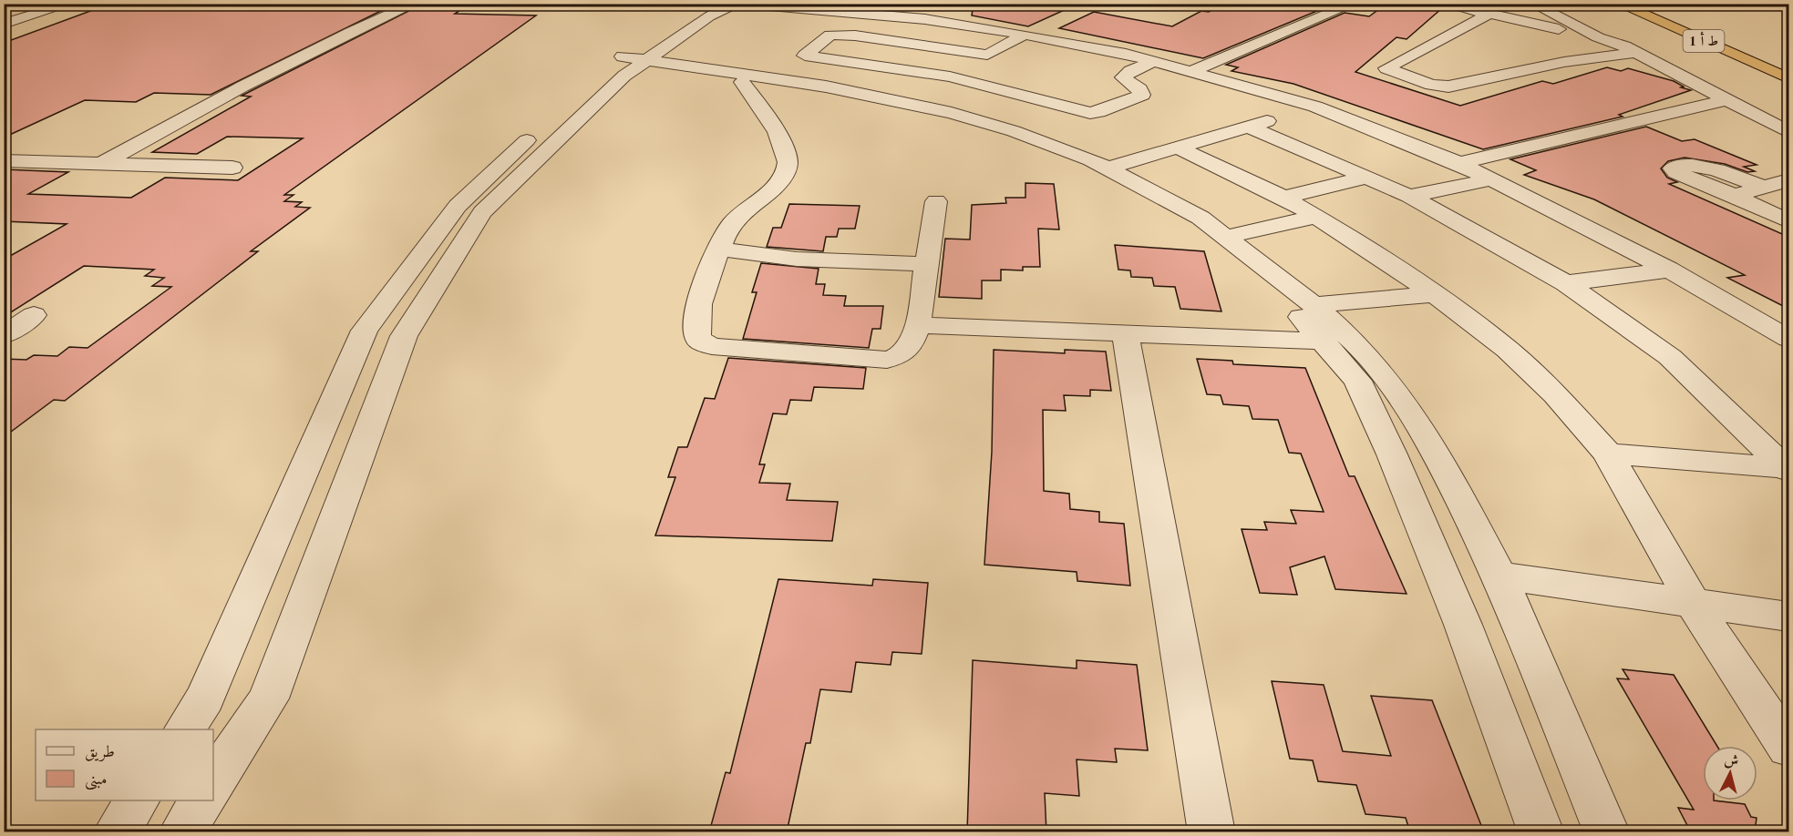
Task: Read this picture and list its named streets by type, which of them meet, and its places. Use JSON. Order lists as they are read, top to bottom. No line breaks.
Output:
{"streets":{"highway":["ط أ 1"]},"legend":["طريق","مبنى"],"north":"top"}
